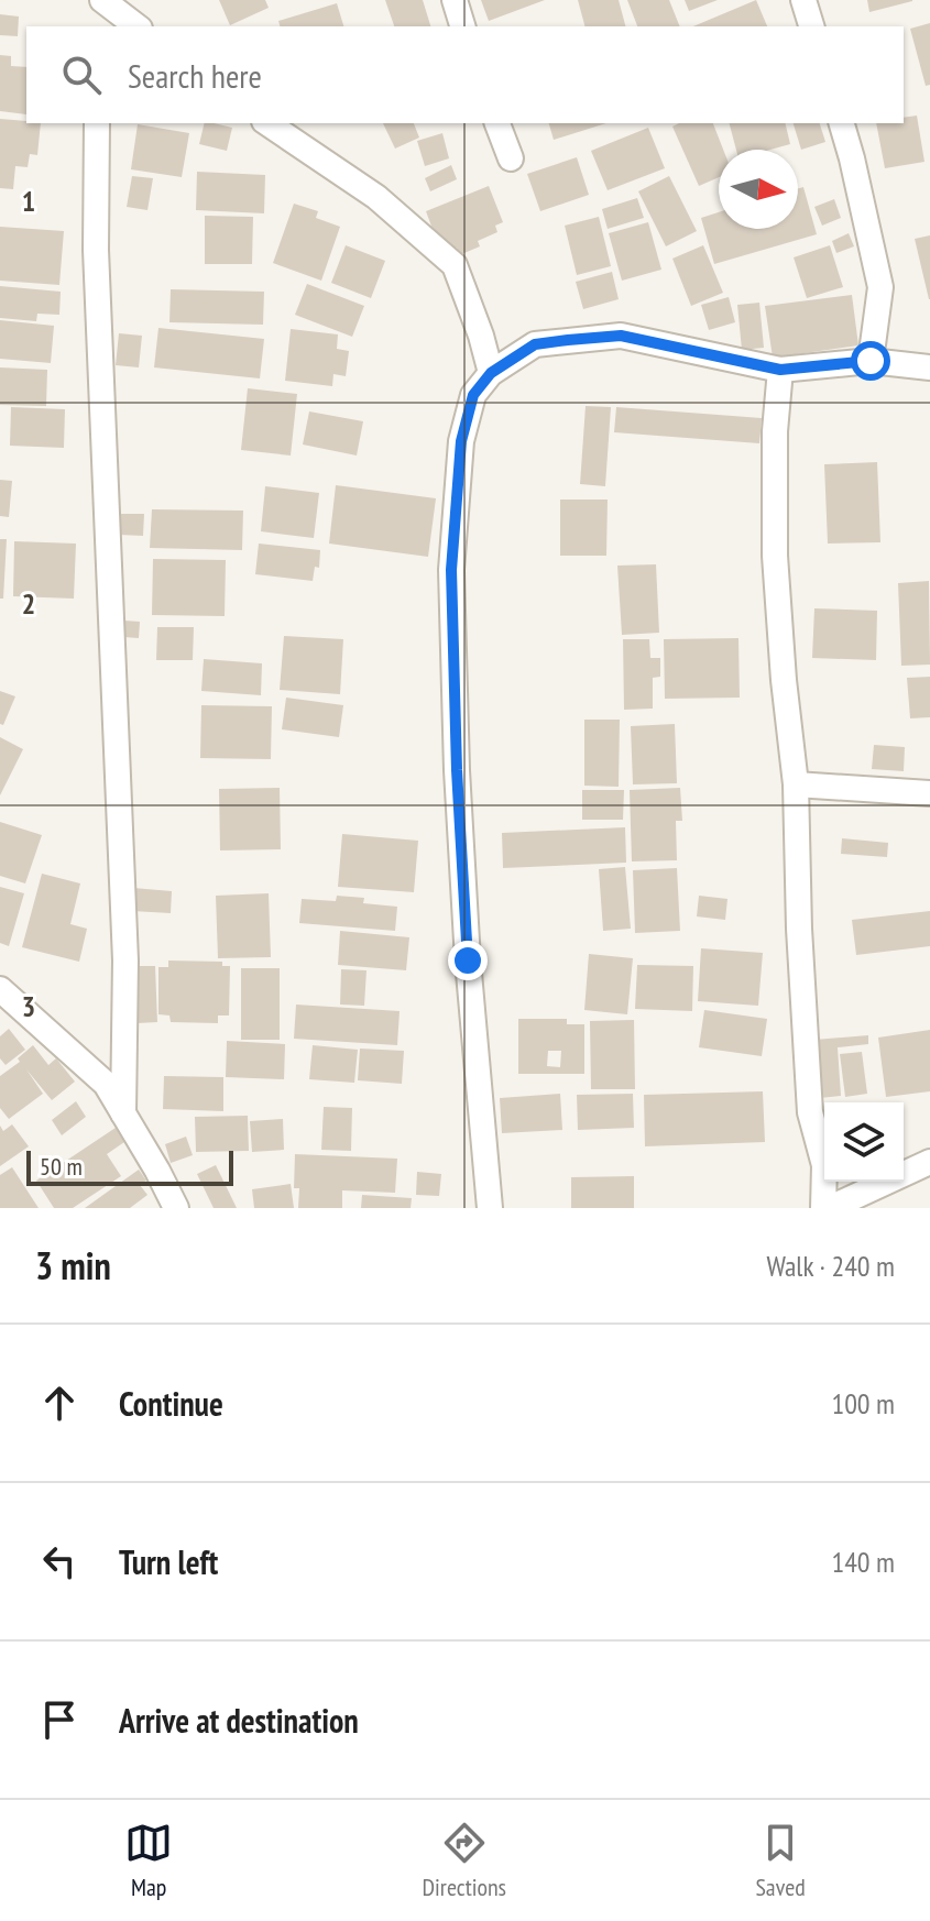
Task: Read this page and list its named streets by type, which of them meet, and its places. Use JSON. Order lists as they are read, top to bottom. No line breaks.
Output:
{"scale_bar":"50 m","north":"right","page":{"search":"Search here","scale":"50 m","heading":["3 min","Walk · 240 m"],"list":[["Continue","100 m"],["Turn left","140 m"],"Arrive at destination"],"nav":["Map","Directions","Saved"]},"grid":{"rows":["1","2","3"]}}
